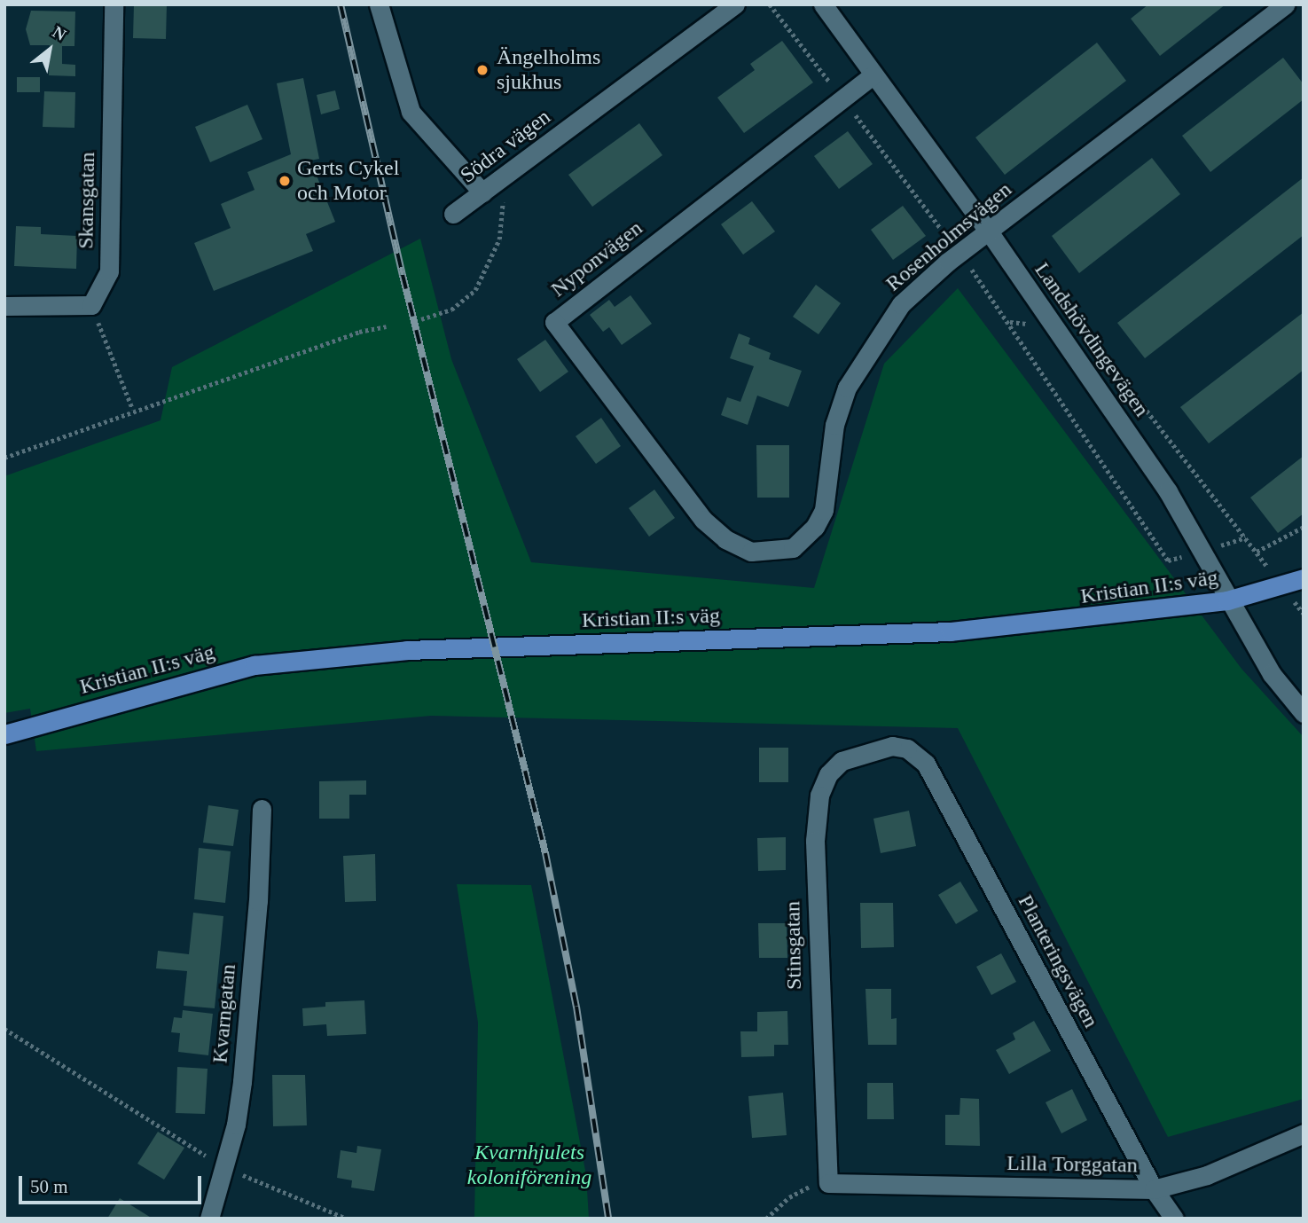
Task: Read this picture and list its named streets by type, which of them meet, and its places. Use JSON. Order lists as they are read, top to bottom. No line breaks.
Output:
{"streets":{"main road":["Kristian II:s väg"],"street":["Södra vägen","Skansgatan","Rosenholmsvägen","Nyponvägen","Landshövdingevägen","Stinsgatan","Planteringsvägen","Kvarngatan","Lilla Torggatan"]},"crossings":[["Rosenholmsvägen","Nyponvägen"],["Rosenholmsvägen","Landshövdingevägen"],["Nyponvägen","Landshövdingevägen"],["Landshövdingevägen","Kristian II:s väg"],["Stinsgatan","Planteringsvägen"],["Stinsgatan","Lilla Torggatan"],["Planteringsvägen","Lilla Torggatan"]],"parks":["Kvarnhjulets koloniförening"],"places":["Ängelholms sjukhus","Gerts Cykel och Motor"],"scale_bar":"50 m","north":"top right"}
